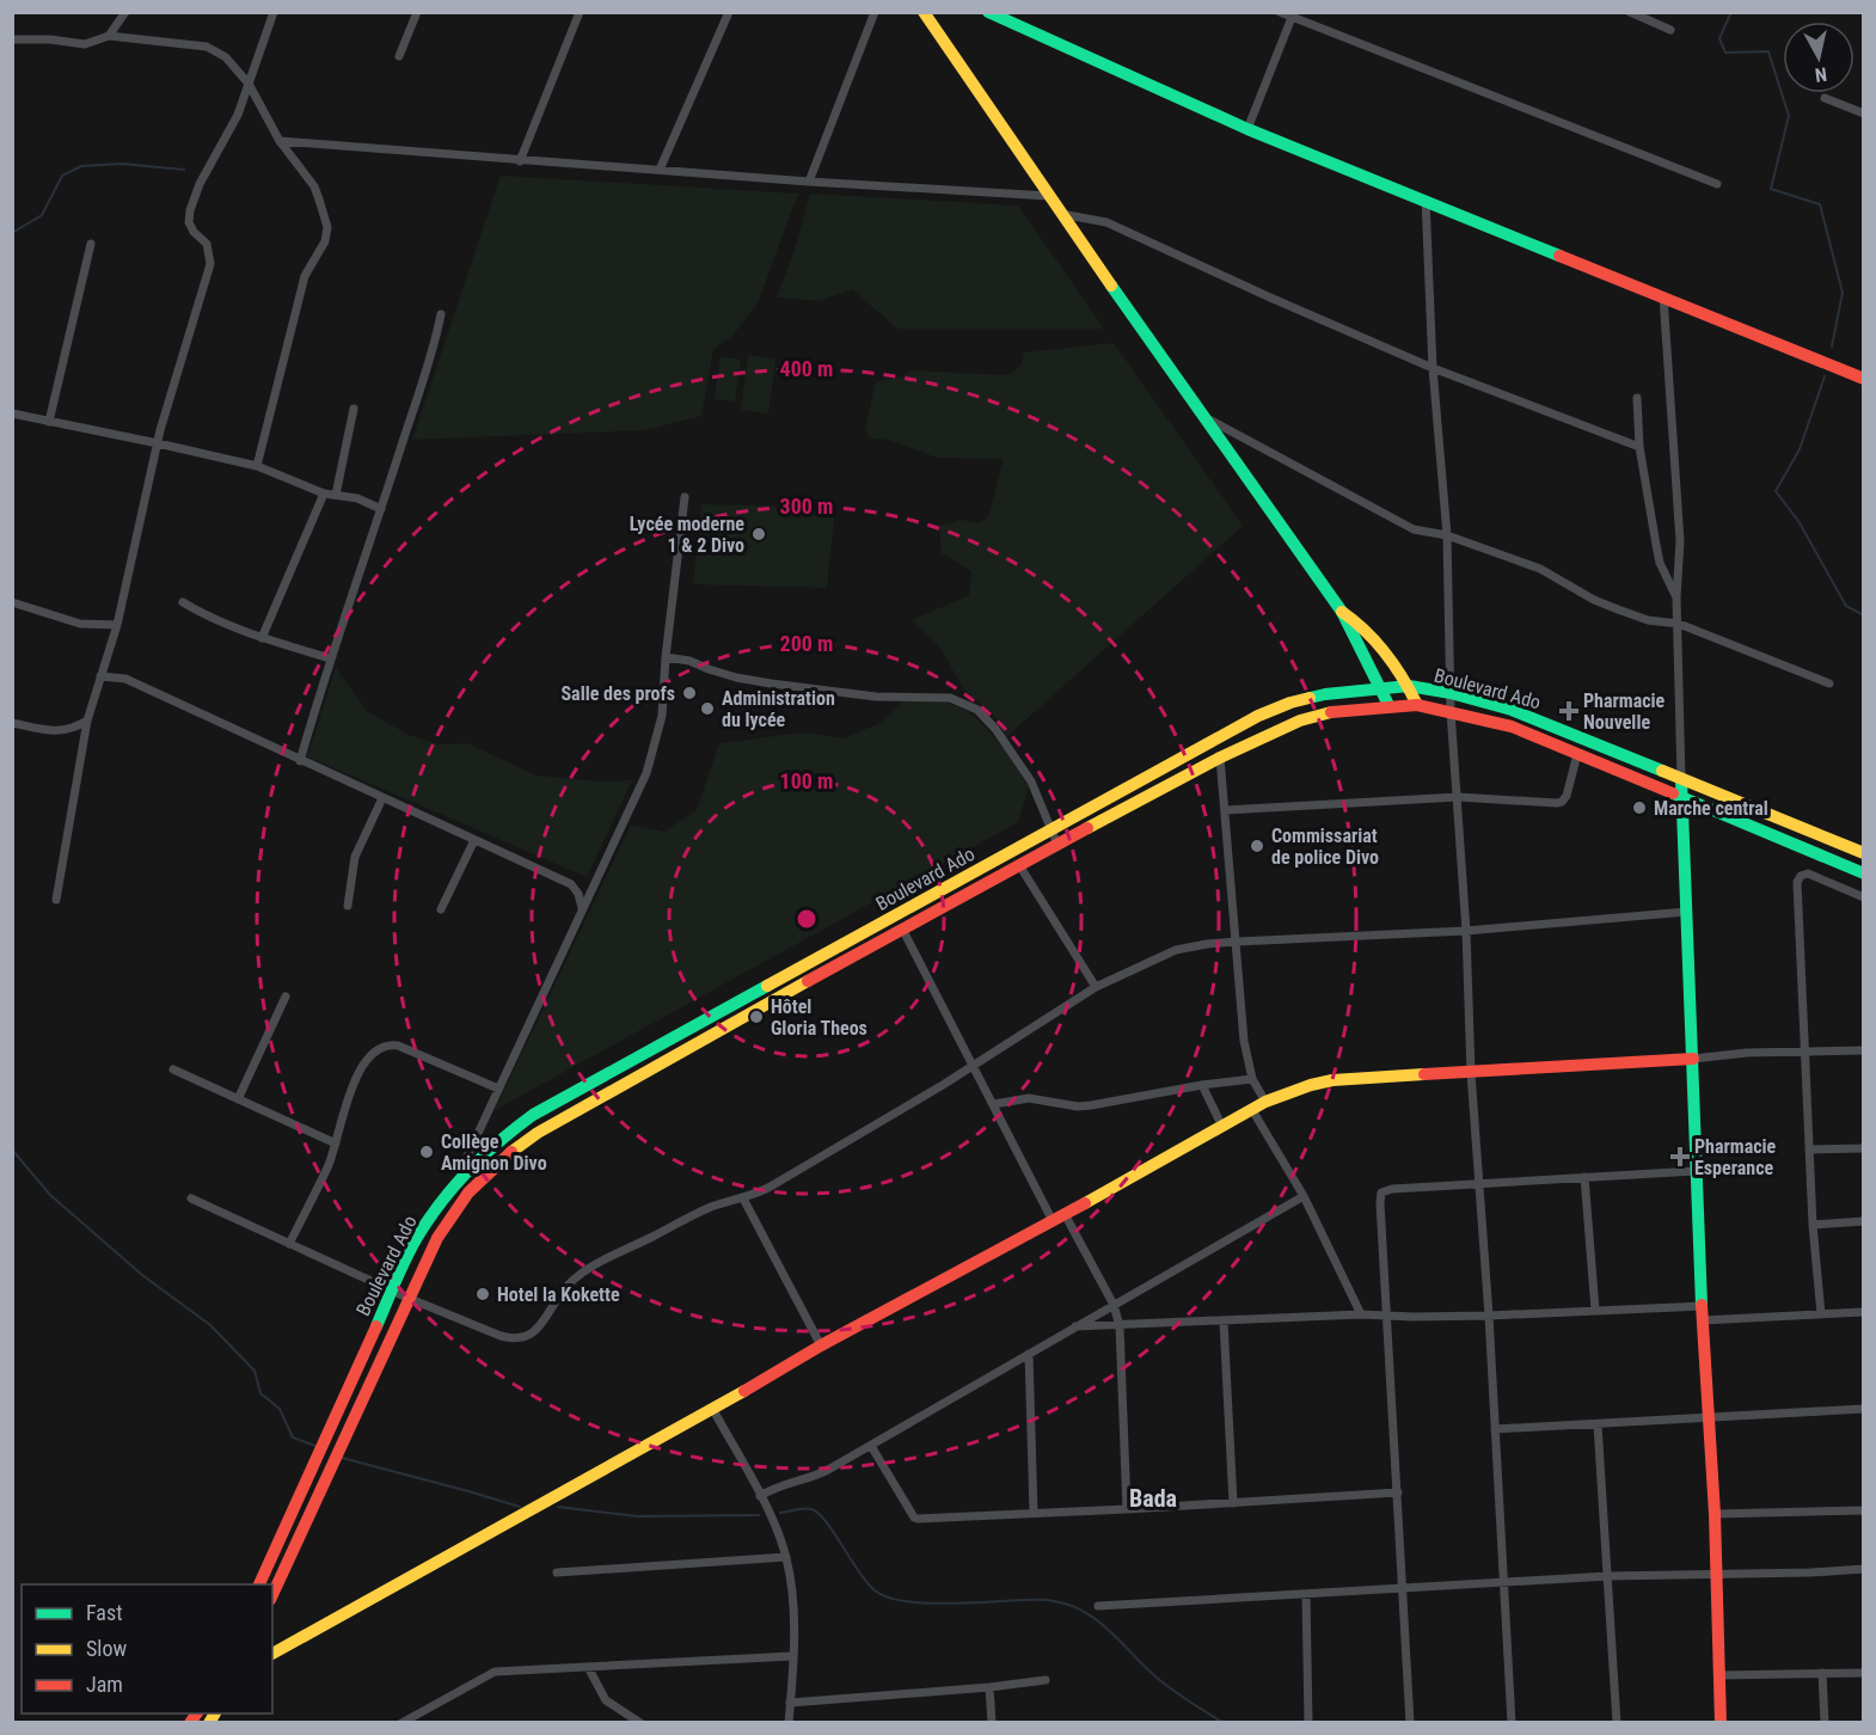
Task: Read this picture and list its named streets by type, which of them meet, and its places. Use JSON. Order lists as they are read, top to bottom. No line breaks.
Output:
{"streets":{"street":["Boulevard Ado"]},"districts":["Bada"],"places":{"other":["Lycée moderne 1 & 2 Divo","Salle des profs","Administration du lycée","Marche central","Commissariat de police Divo","Hôtel Gloria Theos","Collège Amignon Divo","Hotel la Kokette"],"health":["Pharmacie Nouvelle","Pharmacie Esperance"]},"legend":["Fast","Slow","Jam"],"north":"bottom","rings":["400 m","300 m","200 m","100 m"]}
